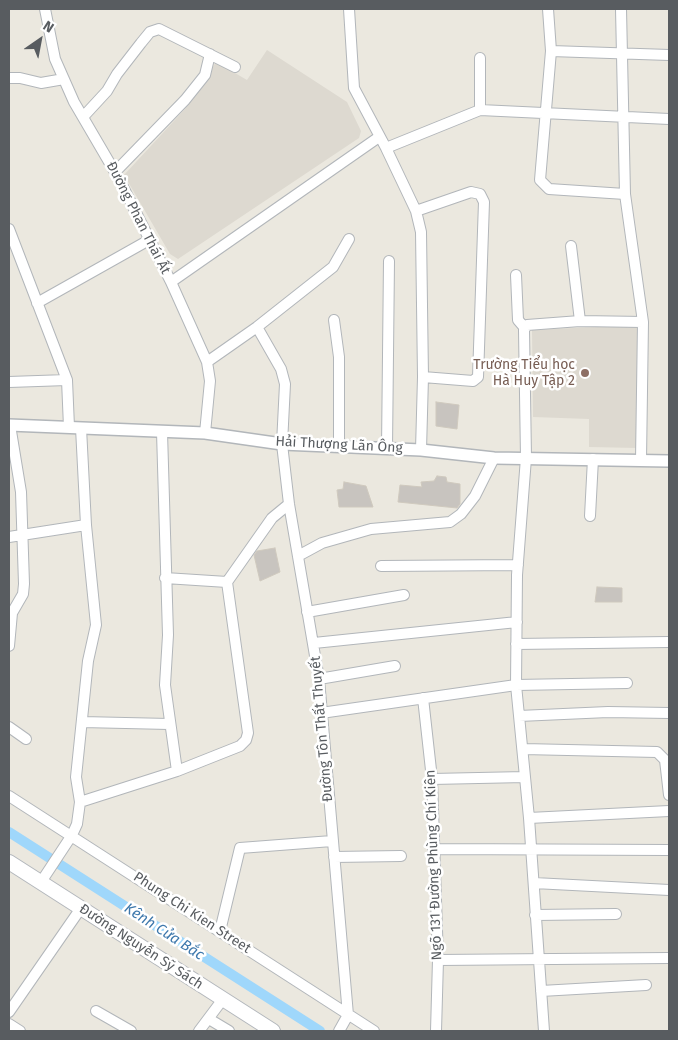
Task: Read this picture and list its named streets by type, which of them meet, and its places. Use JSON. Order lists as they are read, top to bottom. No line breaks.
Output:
{"streets":{"main road":["Đường Nguyễn Sỹ Sách"],"street":["Đường Phan Thái Ất","Hải Thượng Lãn Ông","Đường Tôn Thất Thuyết","Ngõ 131 Đường Phùng Chí Kiên","Phung Chi Kien Street"]},"crossings":[["Đường Phan Thái Ất","Hải Thượng Lãn Ông"],["Hải Thượng Lãn Ông","Đường Tôn Thất Thuyết"],["Đường Tôn Thất Thuyết","Phung Chi Kien Street"]],"water":["Kênh Cửa Bắc"],"places":["Trường Tiểu học Hà Huy Tập 2"],"north":"top right"}
